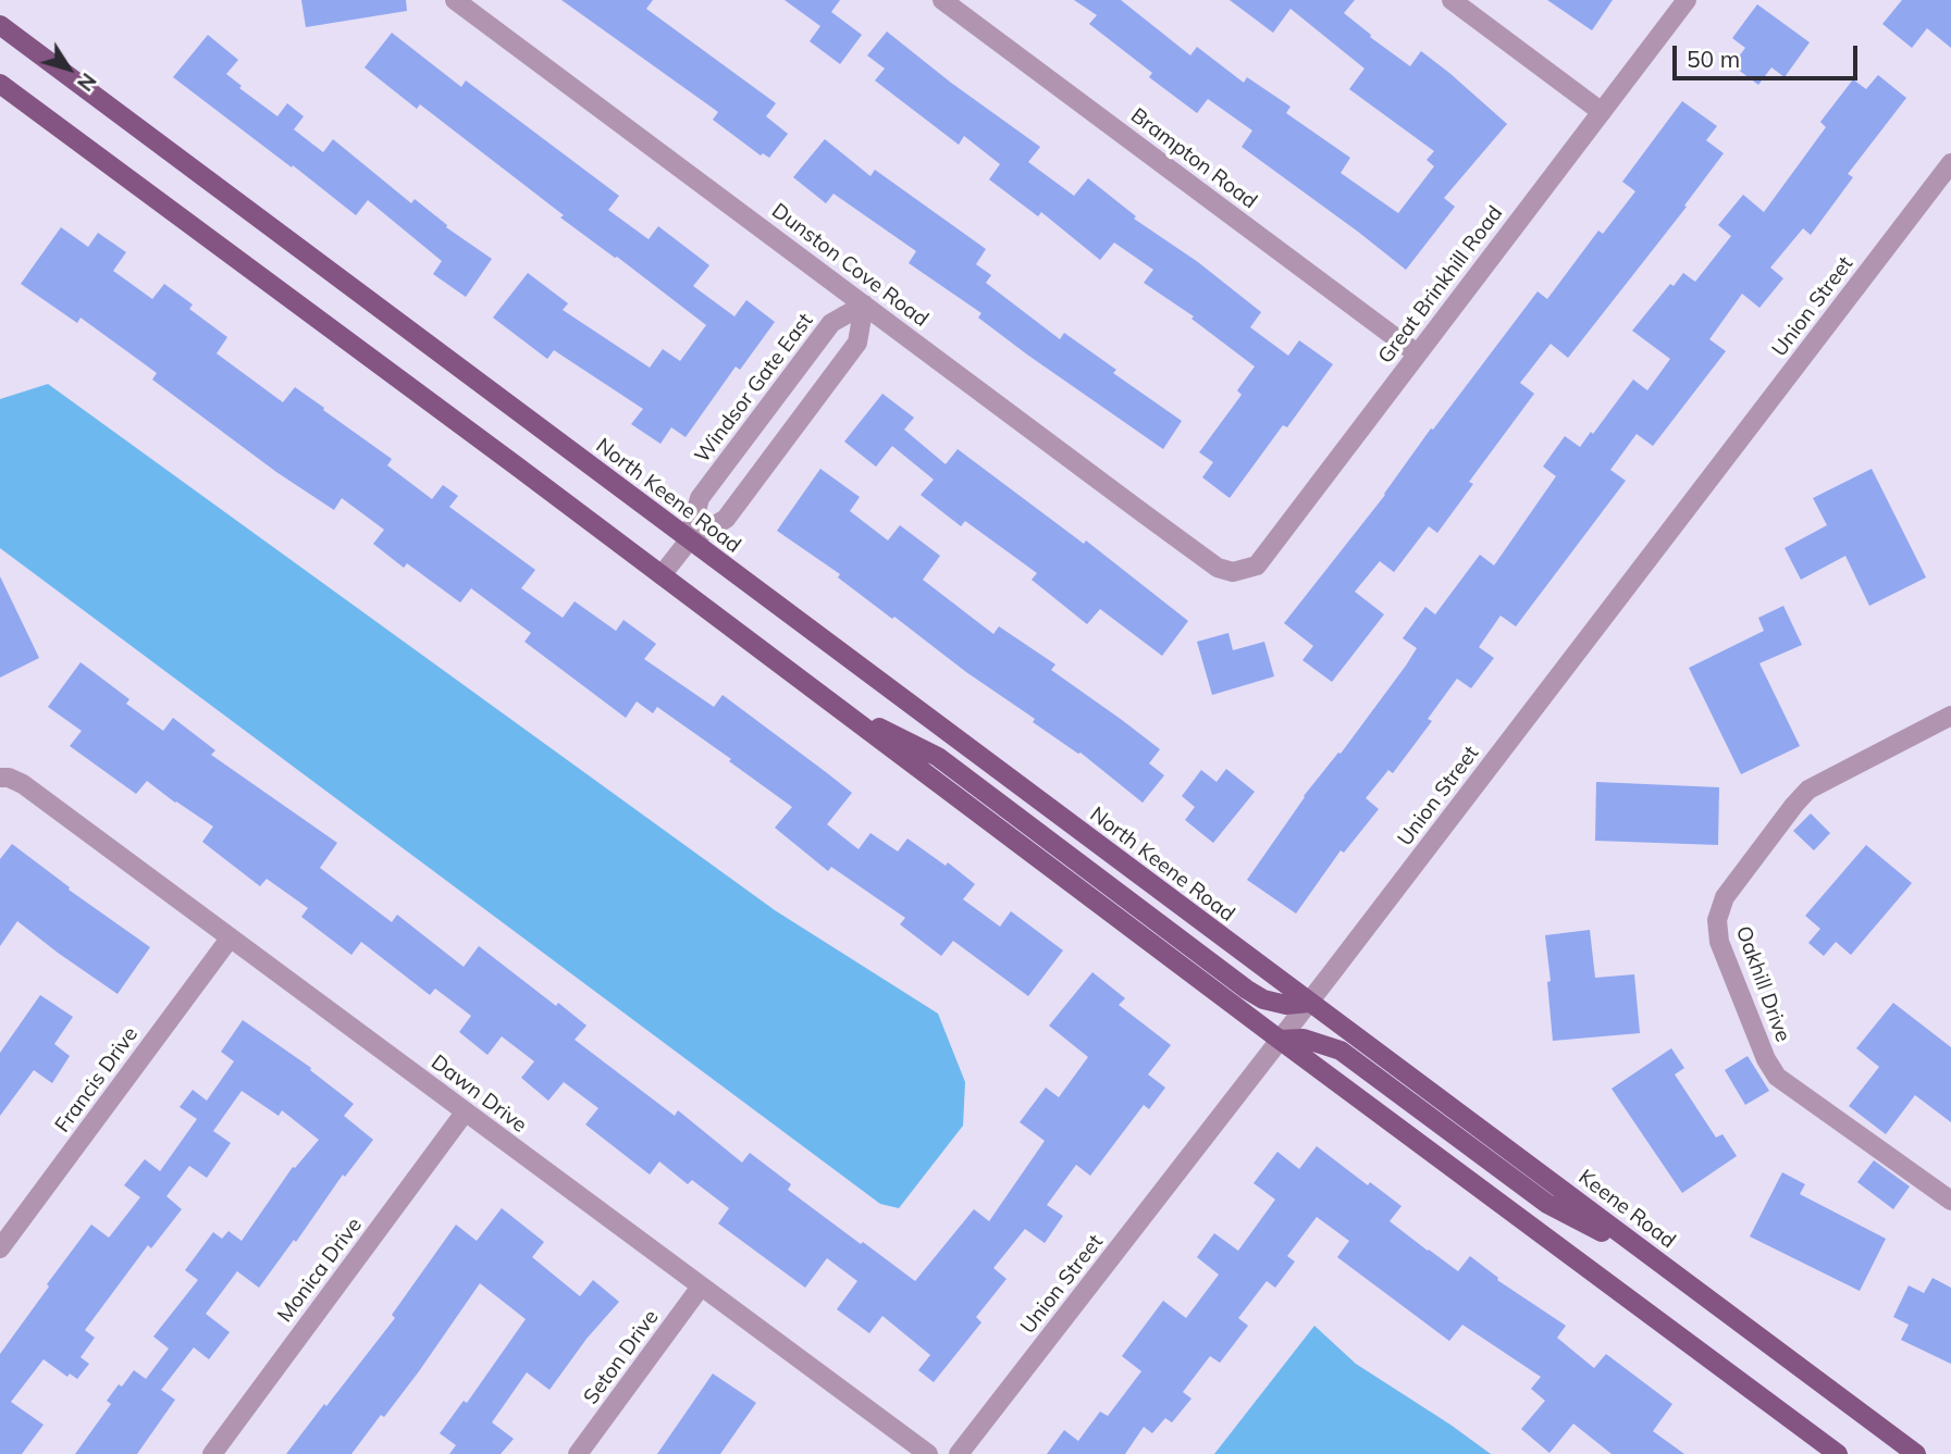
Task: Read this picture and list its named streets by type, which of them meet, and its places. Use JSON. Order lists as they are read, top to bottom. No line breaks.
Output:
{"streets":{"main road":["North Keene Road","Keene Road"],"street":["Brampton Road","Dunston Cove Road","Great Brinkhill Road","Union Street","Windsor Gate East","Oakhill Drive","Francis Drive","Dawn Drive","Monica Drive","Seton Drive"]},"crossings":[["Brampton Road","Great Brinkhill Road"],["Dunston Cove Road","Great Brinkhill Road"],["Dunston Cove Road","Windsor Gate East"],["Union Street","North Keene Road"],["Union Street","Keene Road"],["Windsor Gate East","North Keene Road"],["North Keene Road","Keene Road"],["Francis Drive","Dawn Drive"],["Dawn Drive","Monica Drive"],["Dawn Drive","Seton Drive"]],"scale_bar":"50 m","north":"bottom right"}
